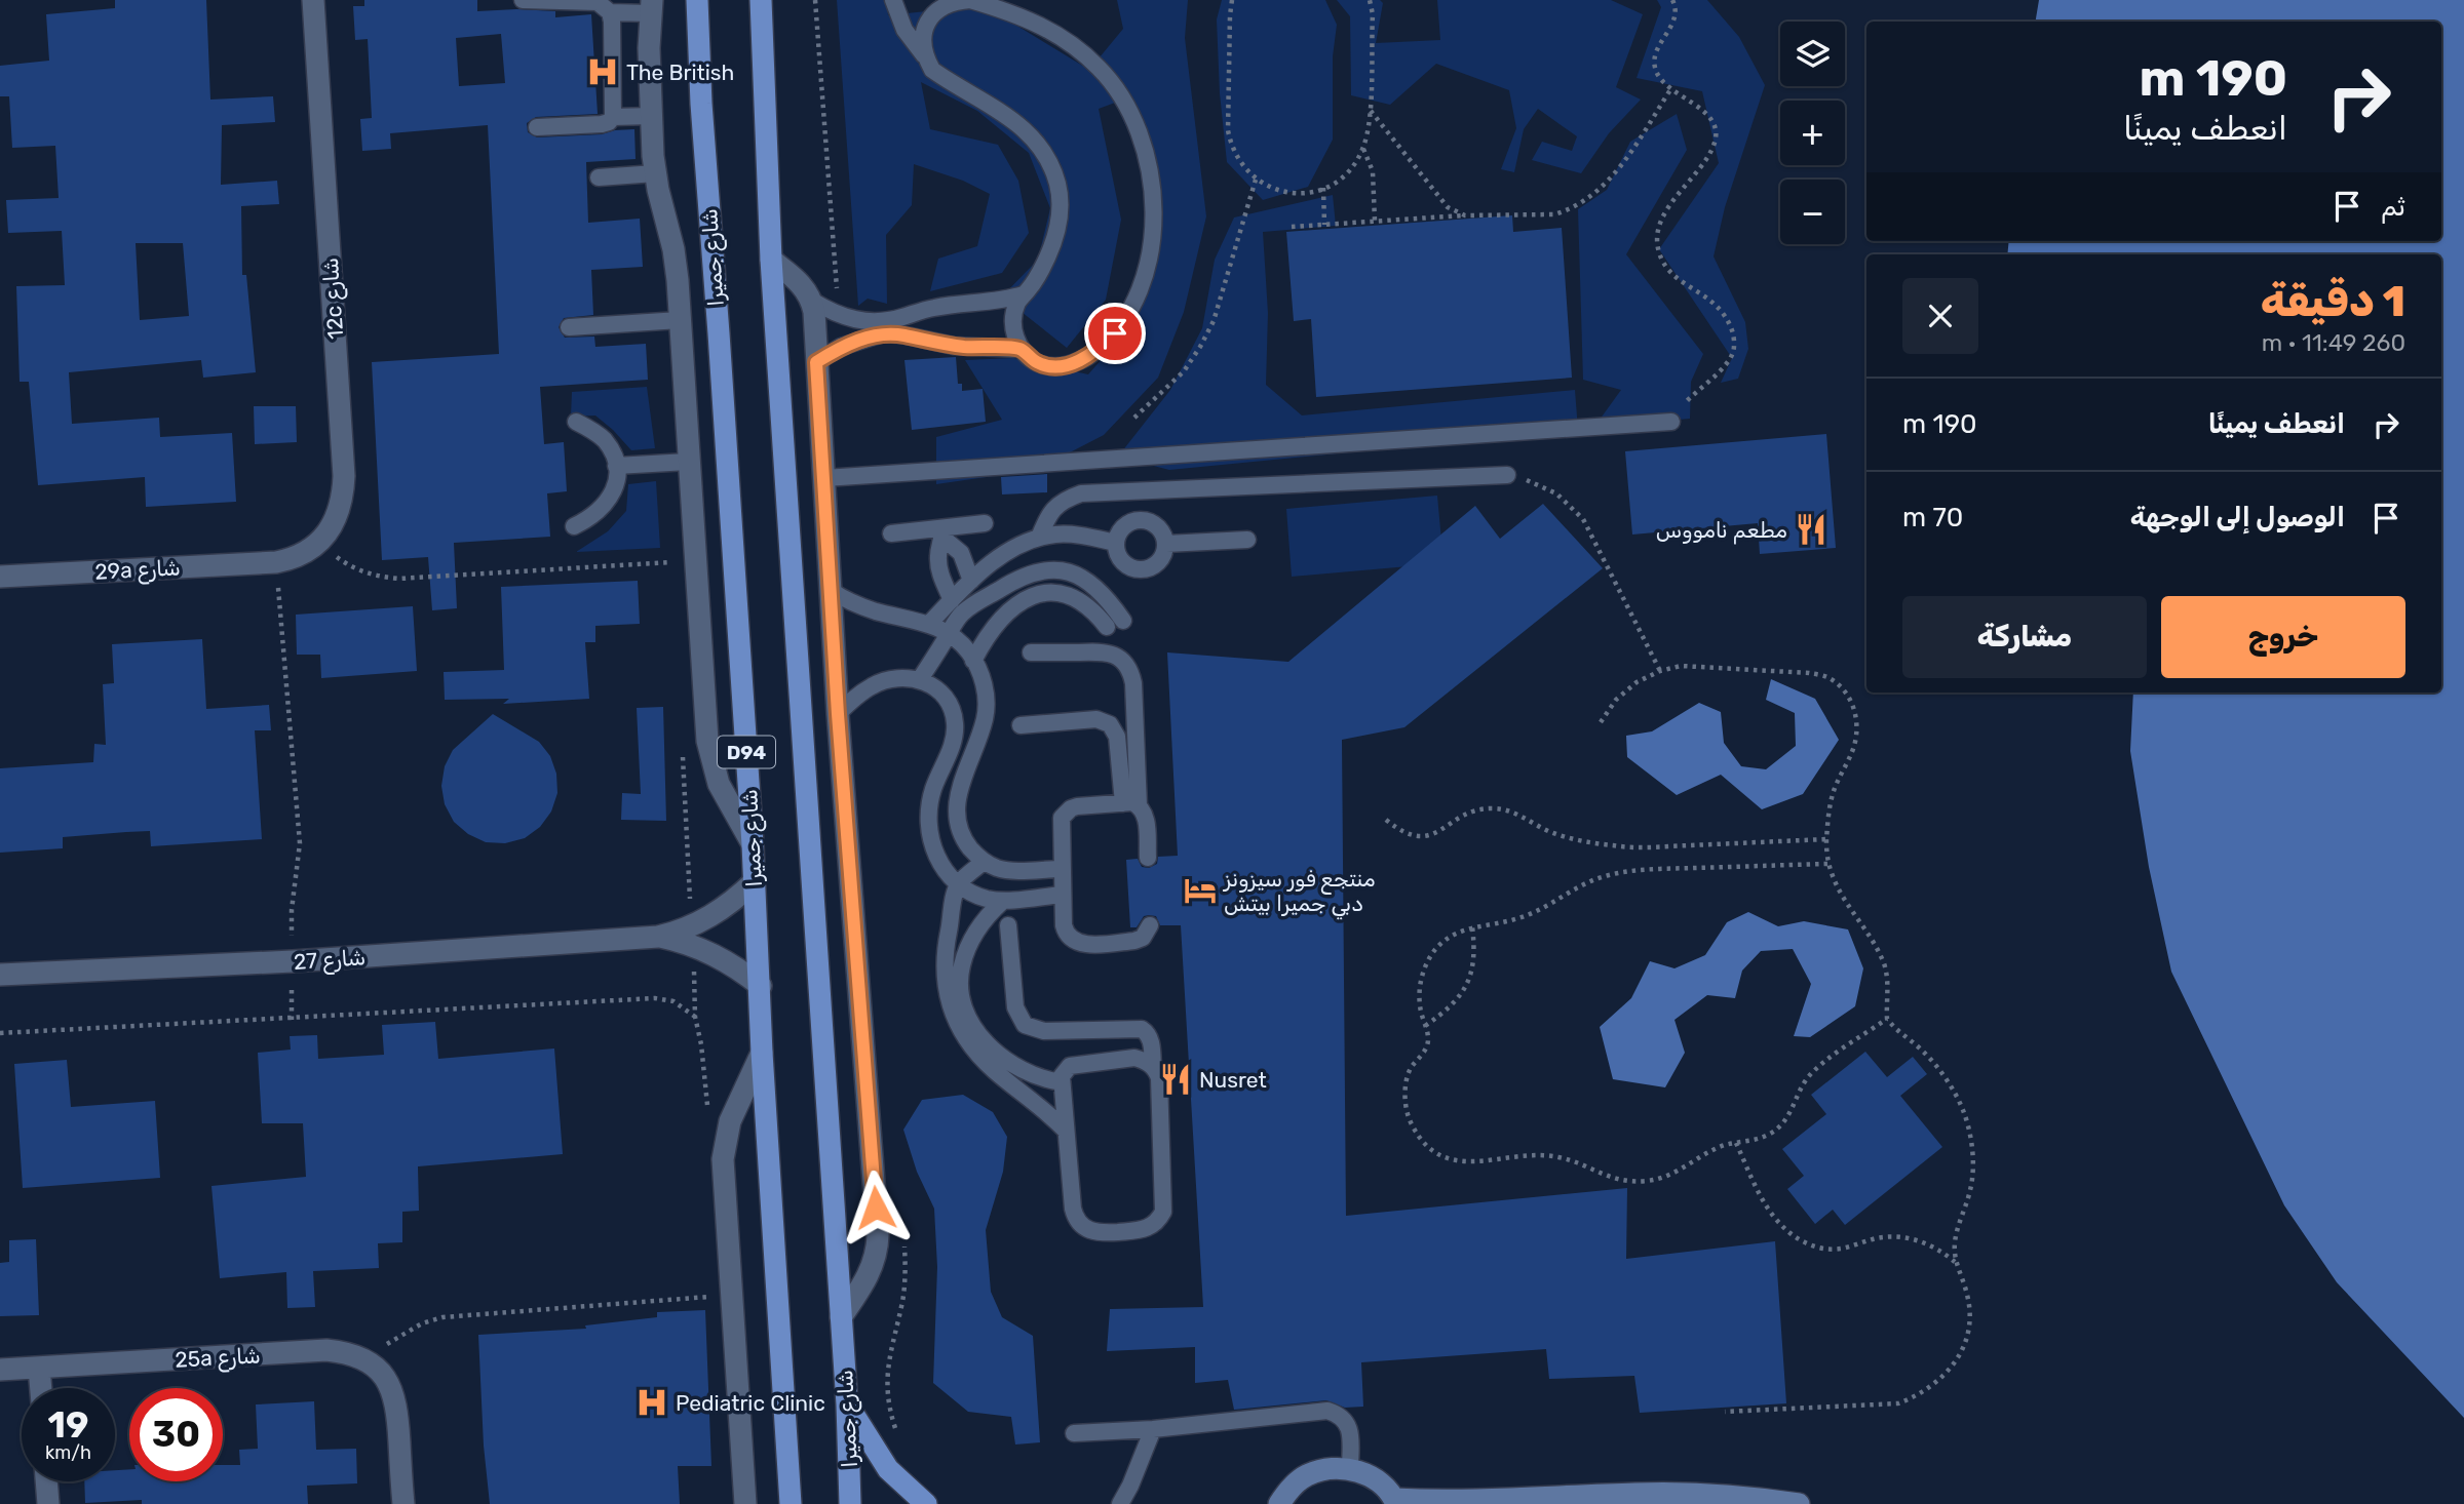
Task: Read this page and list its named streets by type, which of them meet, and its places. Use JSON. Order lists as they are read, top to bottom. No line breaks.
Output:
{"streets":{"main road":["شارع جميرا","D94"],"street":["12c شارع","29a شارع","شارع 27","25a شارع"]},"crossings":[["شارع جميرا","شارع 27"],["12c شارع","29a شارع"]],"places":{"hospital":["The British","Pediatric Clinic"],"restaurant":["مطعم نامووس","Nusret"],"hotel":["منتجع فور سيزونز دبي جميرا بيتش"]},"page":{"map_buttons":["+","−"],"turn":["190 m","انعطف يمينًا"],"then":"ثم","heading":["1 دقيقة","260 m · 11:49"],"list":[{"name":"انعطف يمينًا","value":"190 m"},{"name":"الوصول إلى الوجهة","value":"70 m"}],"buttons":["خروج","مشاركة"],"speed":"19 km/h","limit":"30"}}
